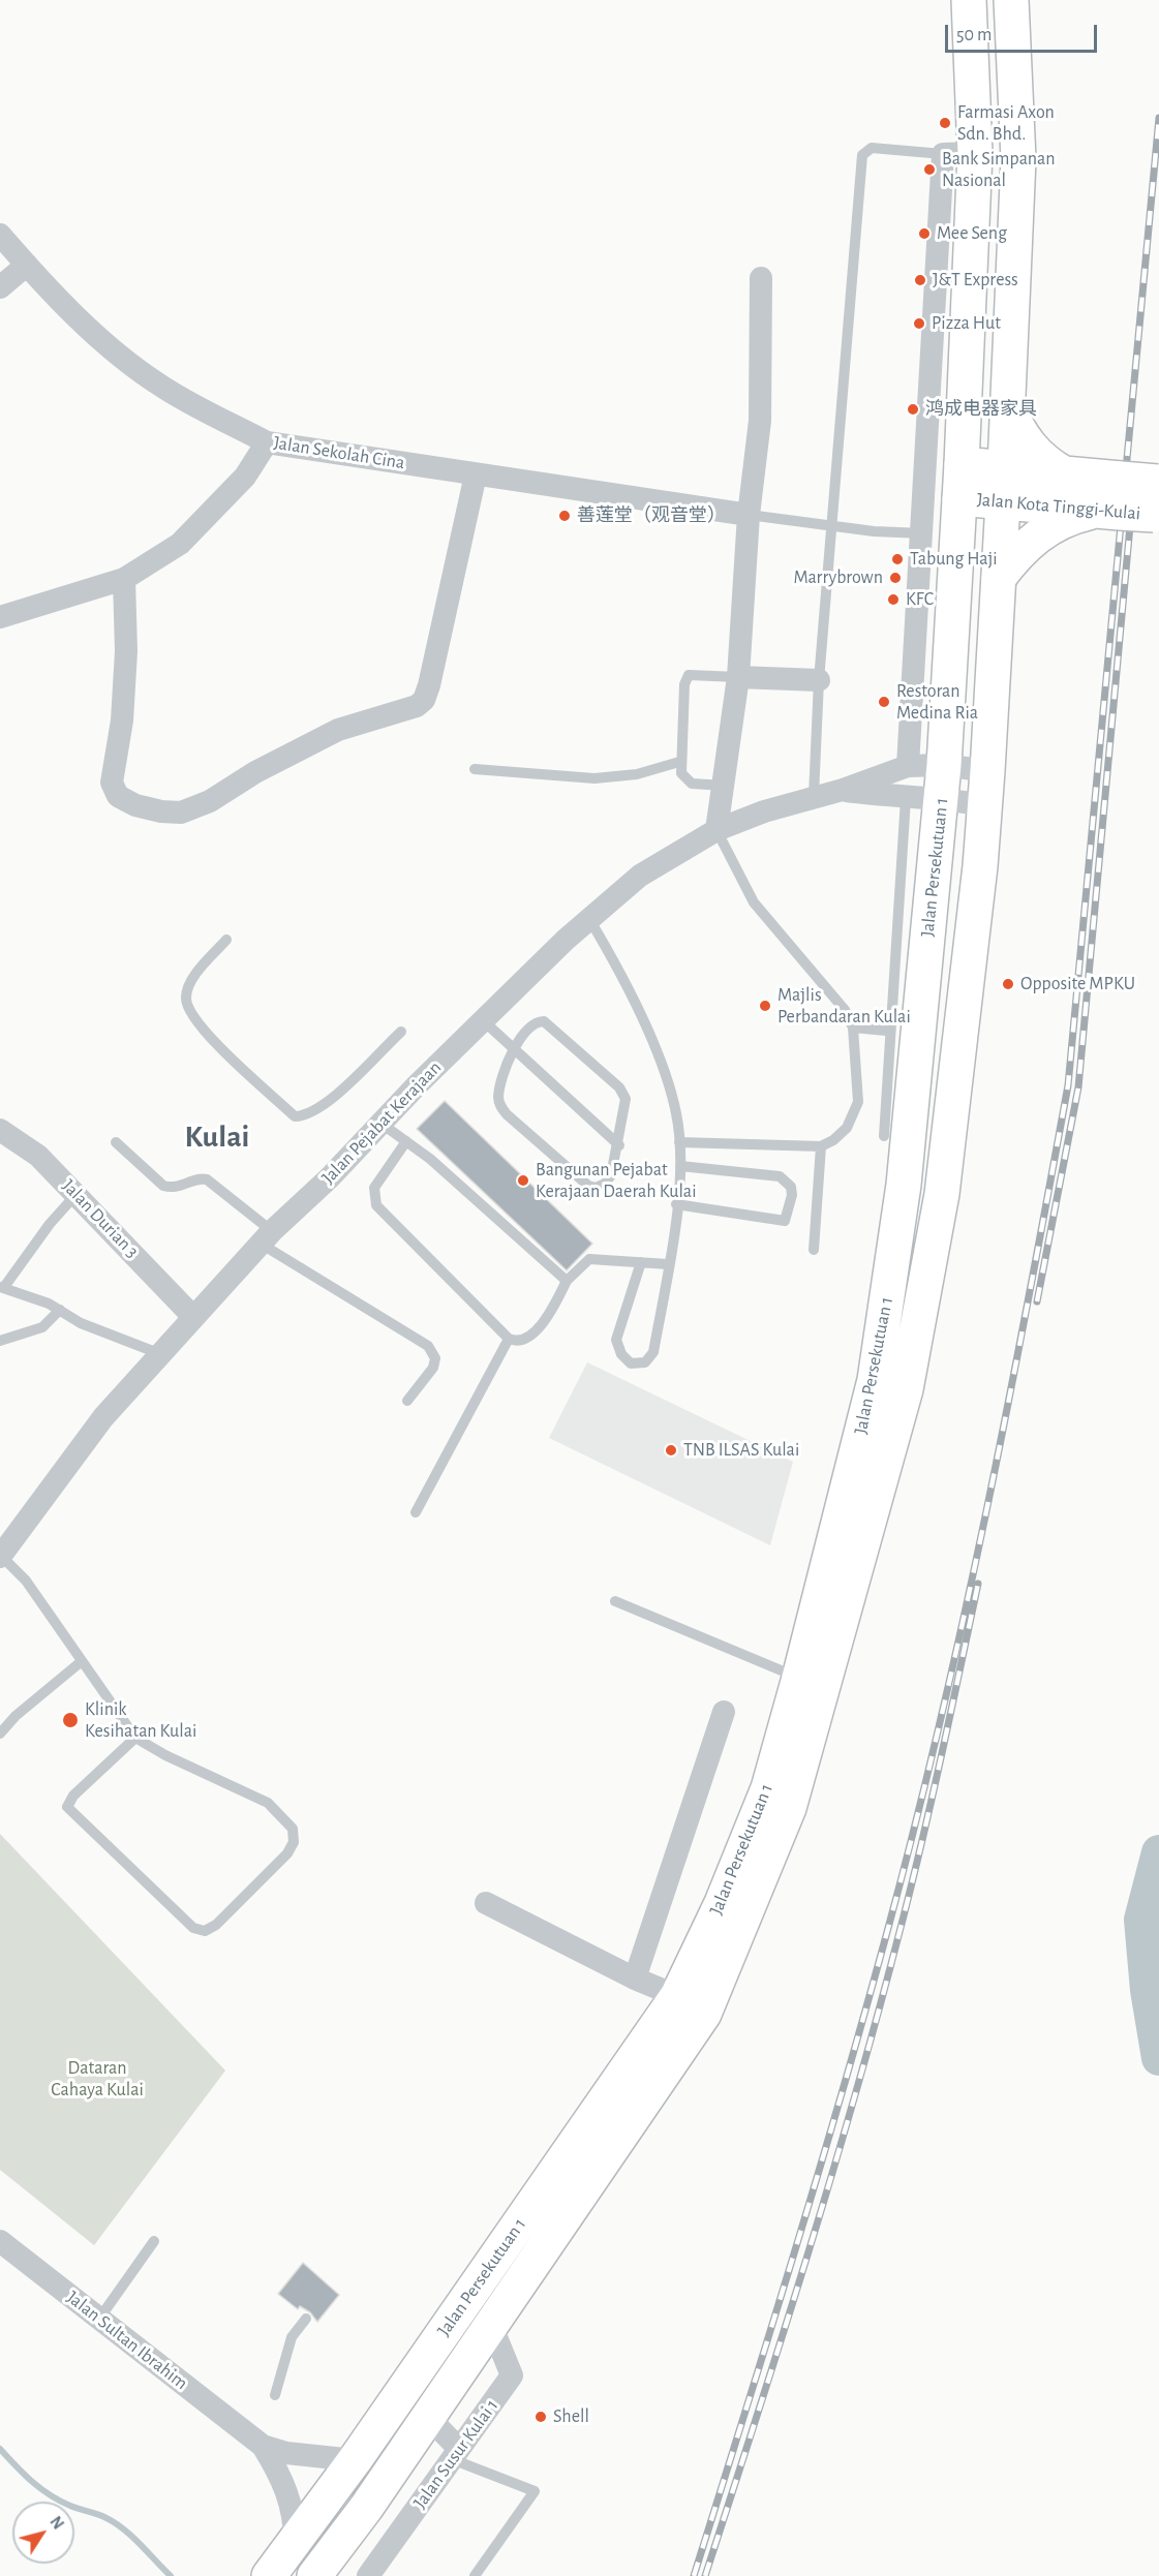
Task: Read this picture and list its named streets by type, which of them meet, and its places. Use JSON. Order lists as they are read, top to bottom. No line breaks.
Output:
{"streets":{"main road":["Jalan Kota Tinggi-Kulai","Jalan Persekutuan 1"],"street":["Jalan Sekolah Cina","Jalan Pejabat Kerajaan","Jalan Durian 3","Jalan Sultan Ibrahim","Jalan Susur Kulai 1"]},"crossings":[["Jalan Kota Tinggi-Kulai","Jalan Persekutuan 1"],["Jalan Persekutuan 1","Jalan Pejabat Kerajaan"],["Jalan Persekutuan 1","Jalan Sultan Ibrahim"],["Jalan Persekutuan 1","Jalan Susur Kulai 1"],["Jalan Pejabat Kerajaan","Jalan Durian 3"]],"districts":["Kulai"],"parks":["Dataran Cahaya Kulai"],"places":["Farmasi Axon Sdn. Bhd.","Bank Simpanan Nasional","Mee Seng","J&T Express","Pizza Hut","鸿成电器家具","善莲堂（观音堂）","Tabung Haji","Marrybrown","KFC","Restoran Medina Ria","Opposite MPKU","Majlis Perbandaran Kulai","Bangunan Pejabat Kerajaan Daerah Kulai","TNB ILSAS Kulai","Klinik Kesihatan Kulai","Shell"],"scale_bar":"50 m","north":"top right"}
